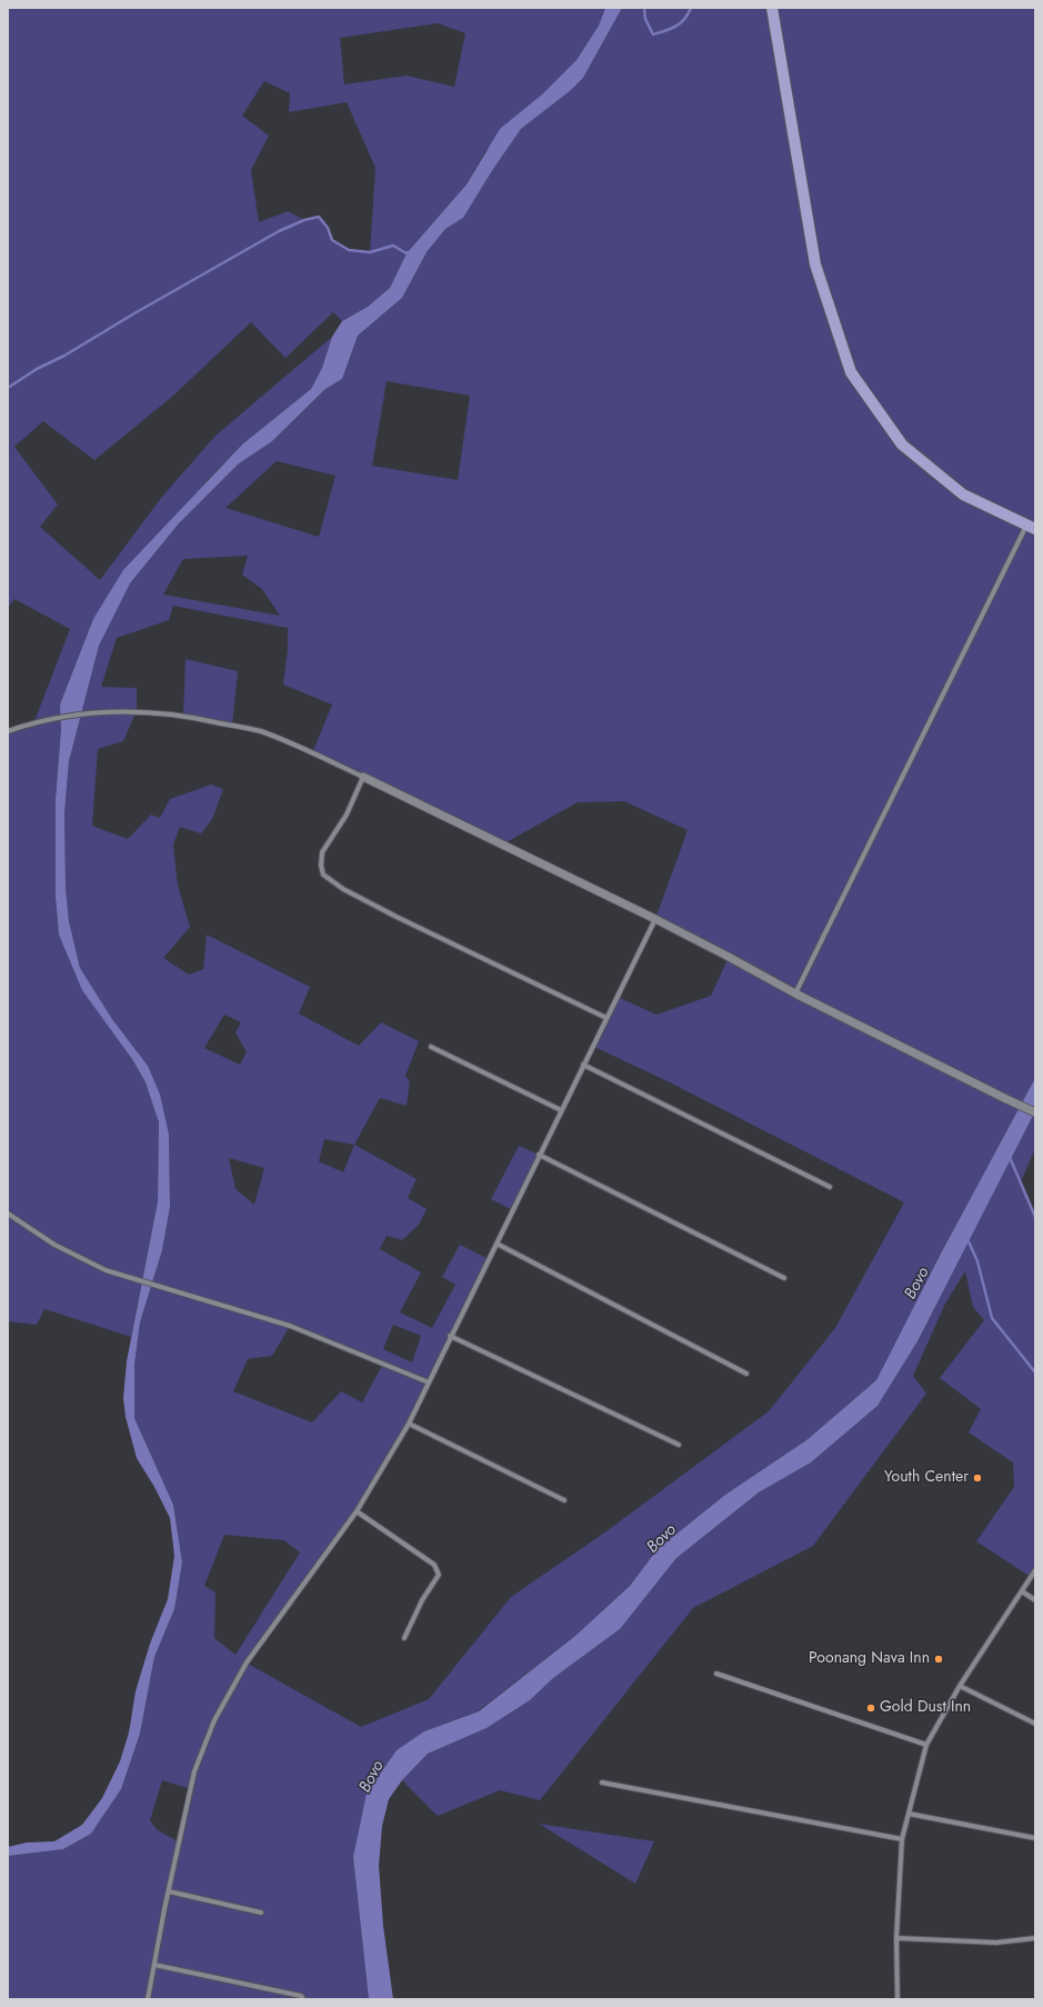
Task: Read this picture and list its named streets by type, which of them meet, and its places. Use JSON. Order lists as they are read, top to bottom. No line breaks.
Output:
{"water":["Bovo"],"places":["Youth Center","Poonang Nava Inn","Gold Dust Inn"]}
